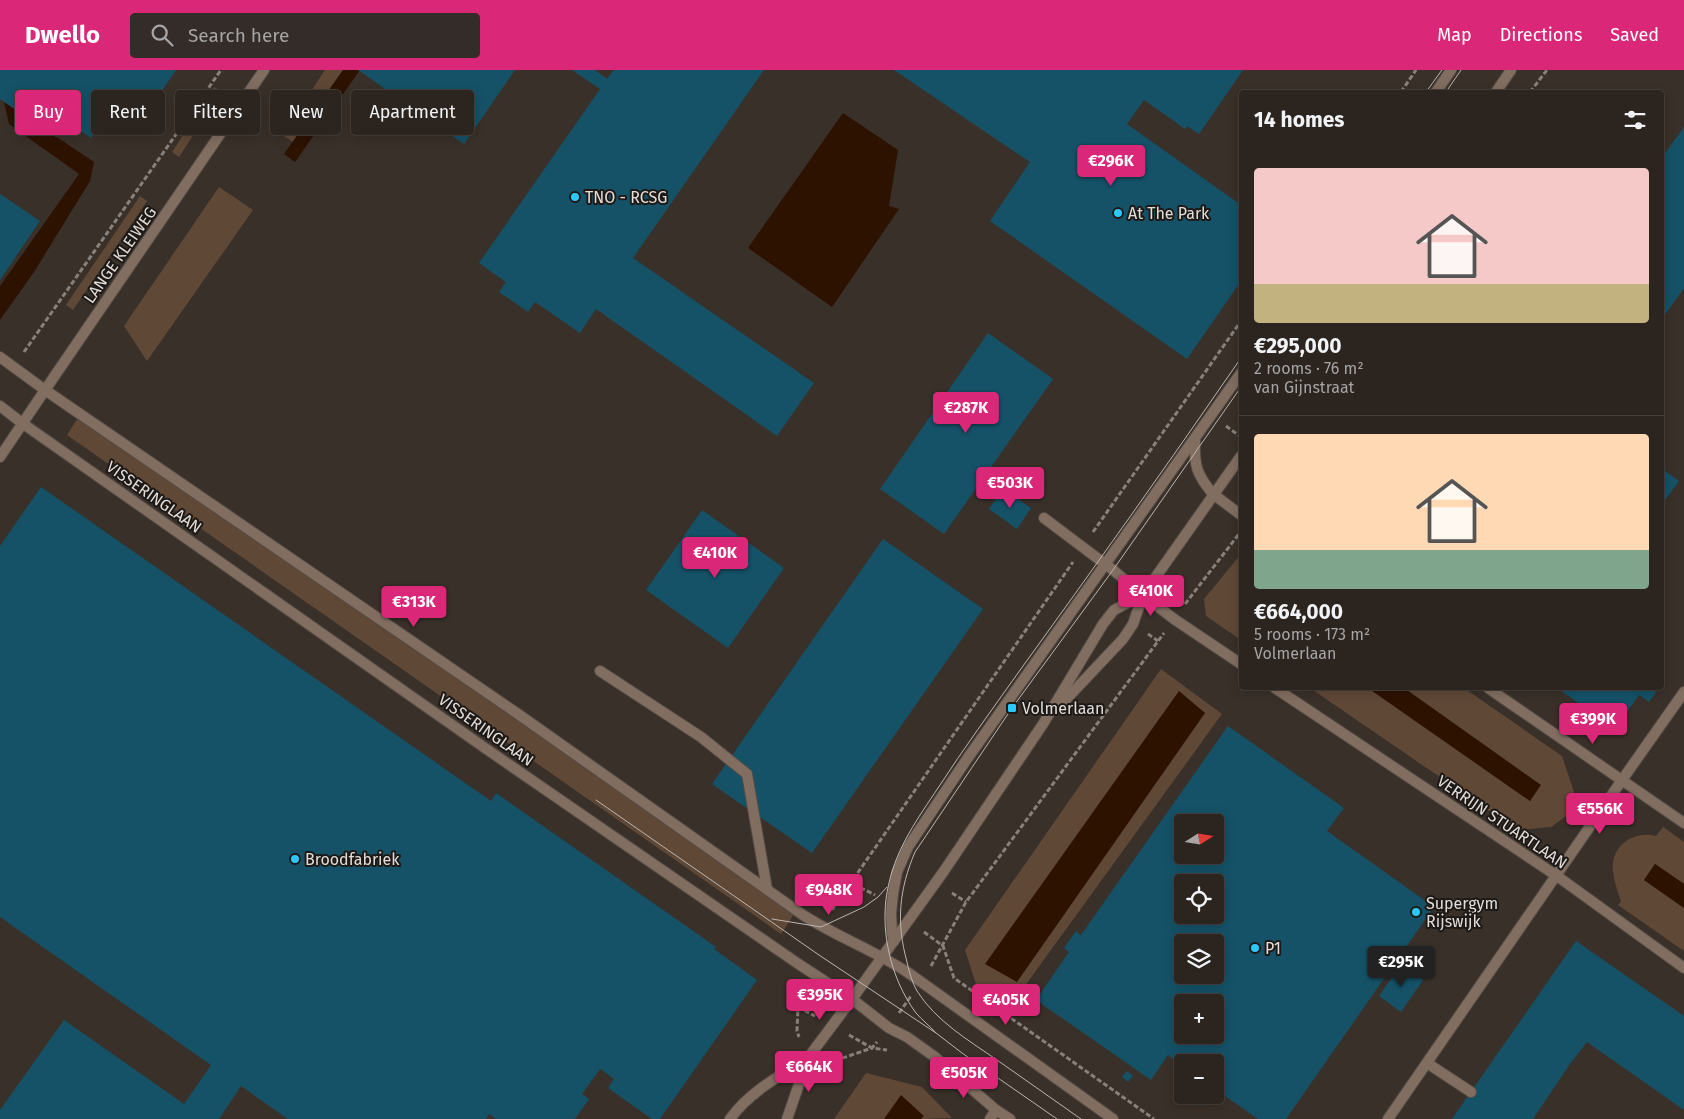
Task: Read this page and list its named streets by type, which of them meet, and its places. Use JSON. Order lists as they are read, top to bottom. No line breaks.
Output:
{"streets":{"street":["LANGE KLEIWEG","VISSERINGLAAN","VERRIJN STUARTLAAN"]},"crossings":[["LANGE KLEIWEG","VISSERINGLAAN"]],"places":{"other":["TNO - RCSG","At The Park","Broodfabriek","Supergym Rijswijk","P1"],"transit":["Volmerlaan"]},"north":"right","page":{"header":"Dwello","search":"Search here","nav":["Map","Directions","Saved"],"chip":["Buy","Rent","Filters","New","Apartment"],"heading":"14 homes","price":["€296K","€287K","€503K","€410K","€410K","€313K","€399K","€556K","€948K","€295K","€395K","€405K","€664K","€505K"],"list":[{"name":"€295,000","note":"2 rooms · 76 m² · van Gijnstraat"},{"name":"€664,000","note":"5 rooms · 173 m² · Volmerlaan"}],"map_buttons":["+","−"]}}
